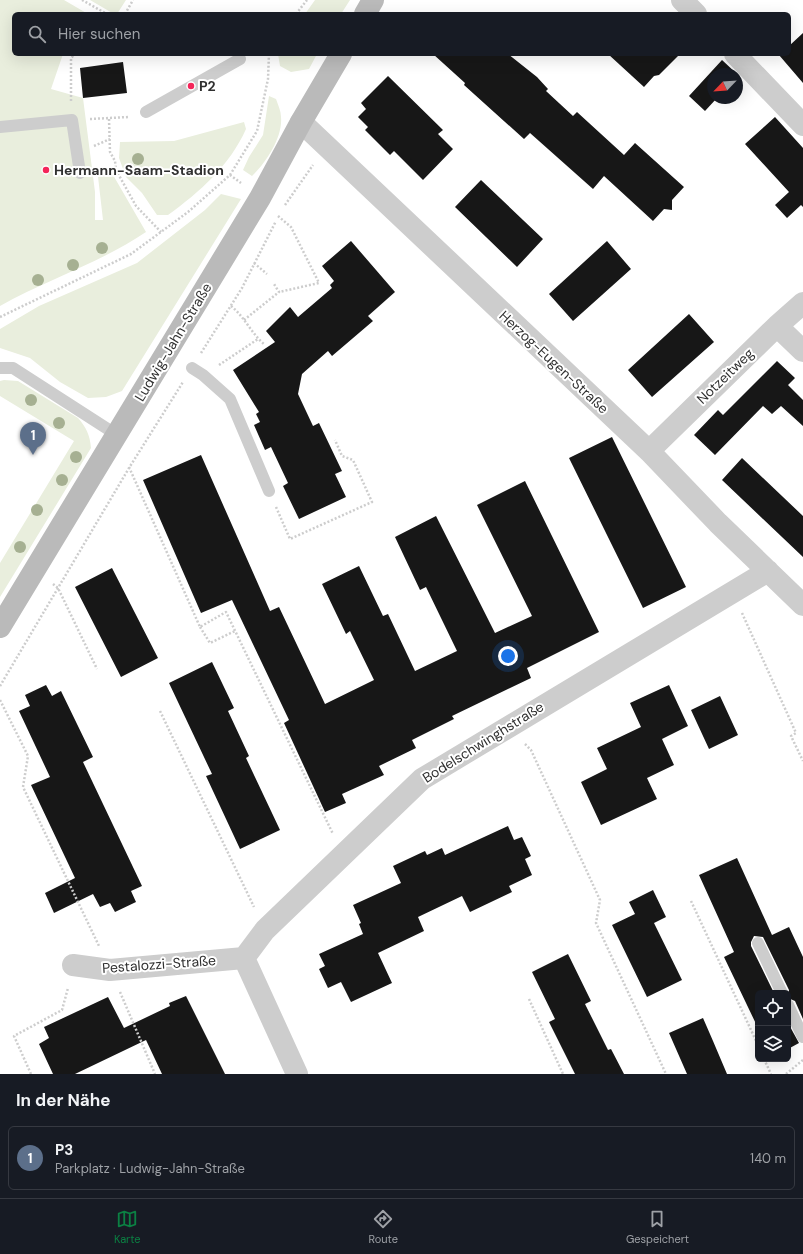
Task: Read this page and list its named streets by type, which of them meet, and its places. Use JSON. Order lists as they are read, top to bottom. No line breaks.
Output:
{"streets":{"street":["Ludwig-Jahn-Straße","Herzog-Eugen-Straße","Notzeitweg","Bodelschwinghstraße","Pestalozzi-Straße"]},"crossings":[["Ludwig-Jahn-Straße","Herzog-Eugen-Straße"],["Herzog-Eugen-Straße","Notzeitweg"],["Herzog-Eugen-Straße","Bodelschwinghstraße"],["Bodelschwinghstraße","Pestalozzi-Straße"]],"places":["P2","Hermann-Saam-Stadion"],"north":"bottom left","page":{"search":"Hier suchen","pins":"1","heading":"In der Nähe","list":[{"mark":"1","name":"P3","note":"Parkplatz · Ludwig-Jahn-Straße","value":"140 m"}],"nav":["Karte","Route","Gespeichert"]}}
